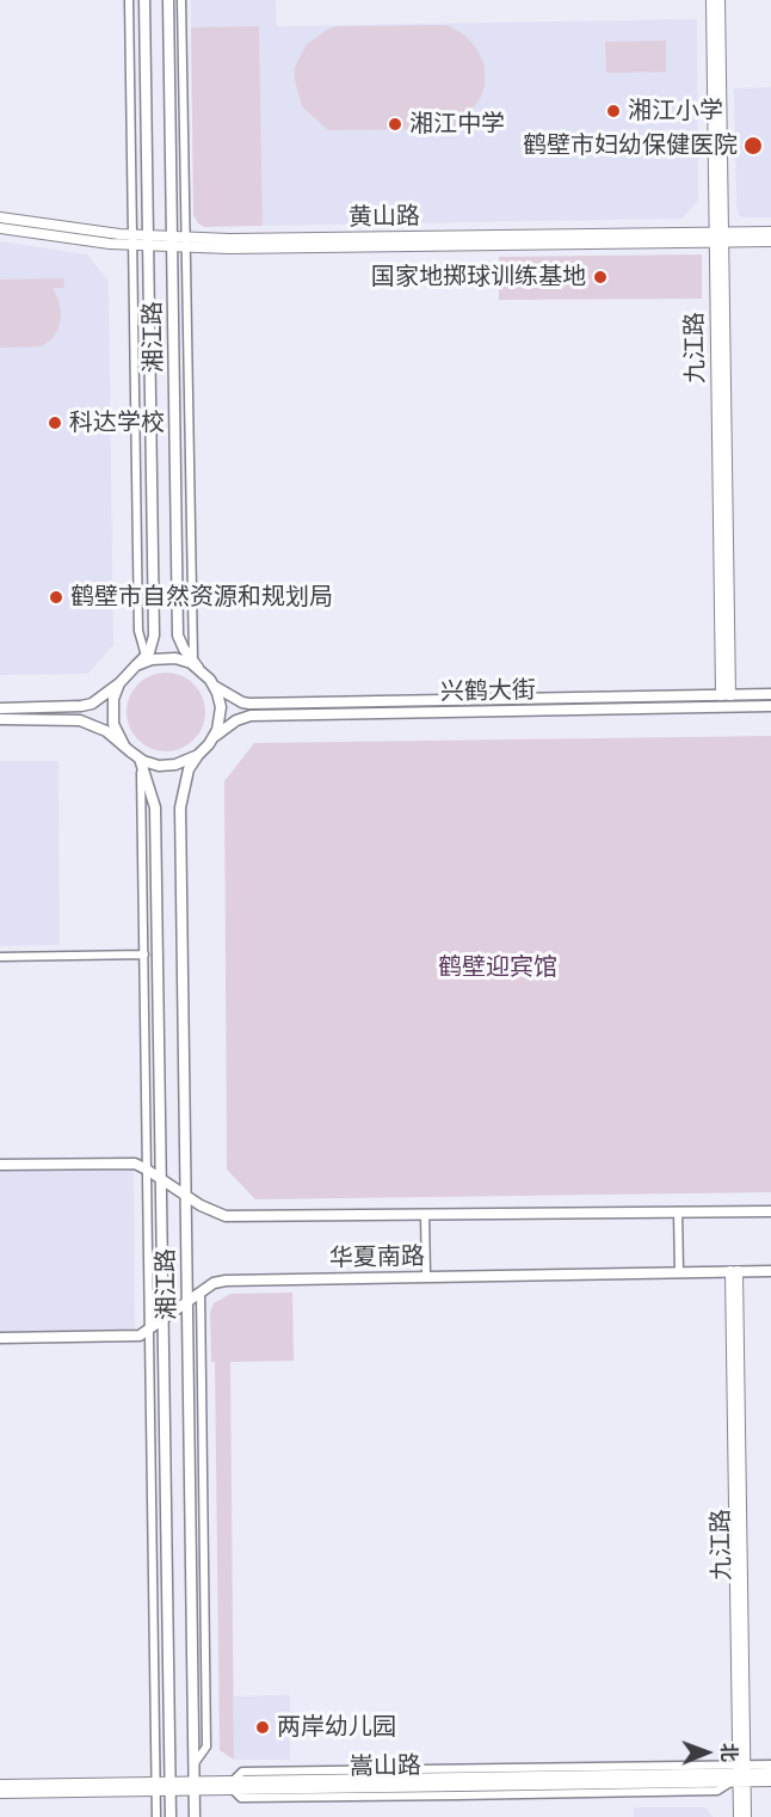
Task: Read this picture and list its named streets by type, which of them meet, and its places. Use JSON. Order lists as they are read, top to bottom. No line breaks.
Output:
{"streets":{"main road":["湘江路","兴鹤大街","华夏南路"],"street":["黄山路","九江路","嵩山路"]},"crossings":[["黄山路","湘江路"],["黄山路","九江路"],["湘江路","兴鹤大街"],["湘江路","华夏南路"],["湘江路","嵩山路"],["九江路","兴鹤大街"],["九江路","华夏南路"],["九江路","嵩山路"]],"parks":["鹤壁迎宾馆"],"places":["湘江小学","湘江中学","鹤壁市妇幼保健医院","国家地掷球训练基地","科达学校","鹤壁市自然资源和规划局","两岸幼儿园"],"north":"right"}
